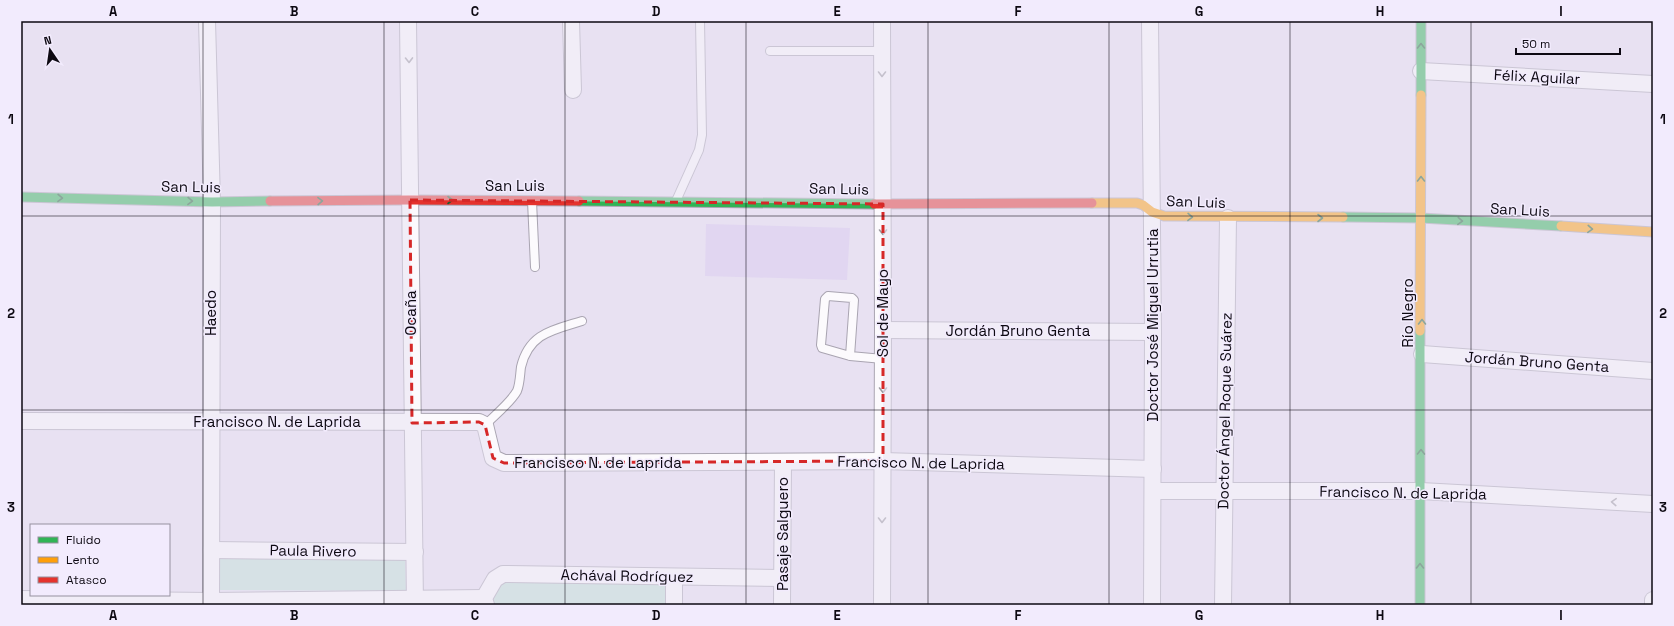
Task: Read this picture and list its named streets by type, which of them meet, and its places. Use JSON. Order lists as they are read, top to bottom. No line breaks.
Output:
{"streets":{"street":["Félix Aguilar","San Luis","Haedo","Ocaña","Sol de Mayo","Río Negro","Doctor José Miguel Urrutia","Jordán Bruno Genta","Doctor Ángel Roque Suárez","Francisco N. de Laprida","Pasaje Salguero","Paula Rivero","Achával Rodríguez"]},"crossings":[["Félix Aguilar","Río Negro"],["San Luis","Haedo"],["San Luis","Ocaña"],["San Luis","Sol de Mayo"],["San Luis","Río Negro"],["San Luis","Doctor José Miguel Urrutia"],["San Luis","Doctor Ángel Roque Suárez"],["Haedo","Francisco N. de Laprida"],["Haedo","Paula Rivero"],["Haedo","Achával Rodríguez"],["Ocaña","Francisco N. de Laprida"],["Ocaña","Paula Rivero"],["Ocaña","Achával Rodríguez"],["Sol de Mayo","Jordán Bruno Genta"],["Sol de Mayo","Francisco N. de Laprida"],["Río Negro","Jordán Bruno Genta"],["Río Negro","Francisco N. de Laprida"],["Doctor José Miguel Urrutia","Jordán Bruno Genta"],["Doctor José Miguel Urrutia","Francisco N. de Laprida"],["Doctor Ángel Roque Suárez","Francisco N. de Laprida"],["Francisco N. de Laprida","Pasaje Salguero"],["Pasaje Salguero","Achával Rodríguez"]],"one_way":["San Luis","Sol de Mayo","Río Negro"],"legend":["Fluido","Lento","Atasco"],"scale_bar":"50 m","north":"top","grid":{"columns":["A","B","C","D","E","F","G","H","I"],"rows":["1","2","3"]}}
